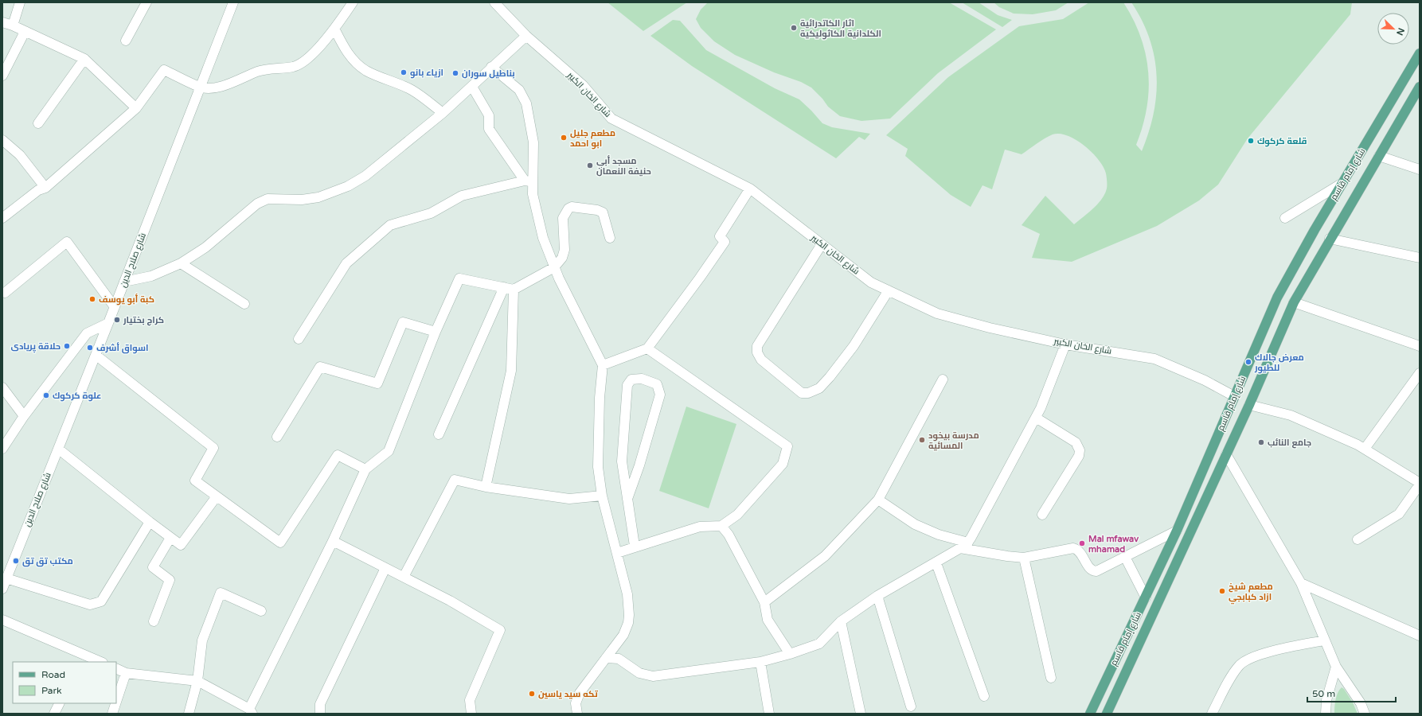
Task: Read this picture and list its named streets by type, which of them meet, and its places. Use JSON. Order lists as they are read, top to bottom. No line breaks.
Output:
{"streets":{"main road":["شارع إمام قاسم"],"street":["شارع الخان الكبير","شارع صلاح الدين"]},"crossings":[["شارع الخان الكبير","شارع إمام قاسم"]],"places":["اثار الكاتدرائية الكلدانية الكاثوليكية","ازياء بانو","بناطيل سوران","مطعم جليل ابو احمد","قلعة كركوك","مسجد أبي حنيفة النعمان","كبة أبو يوسف","كراج بختيار","حلاقة پریادی","اسواق أشرف","معرض جالاك للطيور","علوة كركوك","مدرسة بيخود المسائية","جامع النائب","Mal mfawav mhamad","مکتب تق تق","مطعم شيخ ازاد كبابجي","تكه سيد ياسين"],"legend":["Road","Park"],"scale_bar":"50 m","north":"bottom right"}
